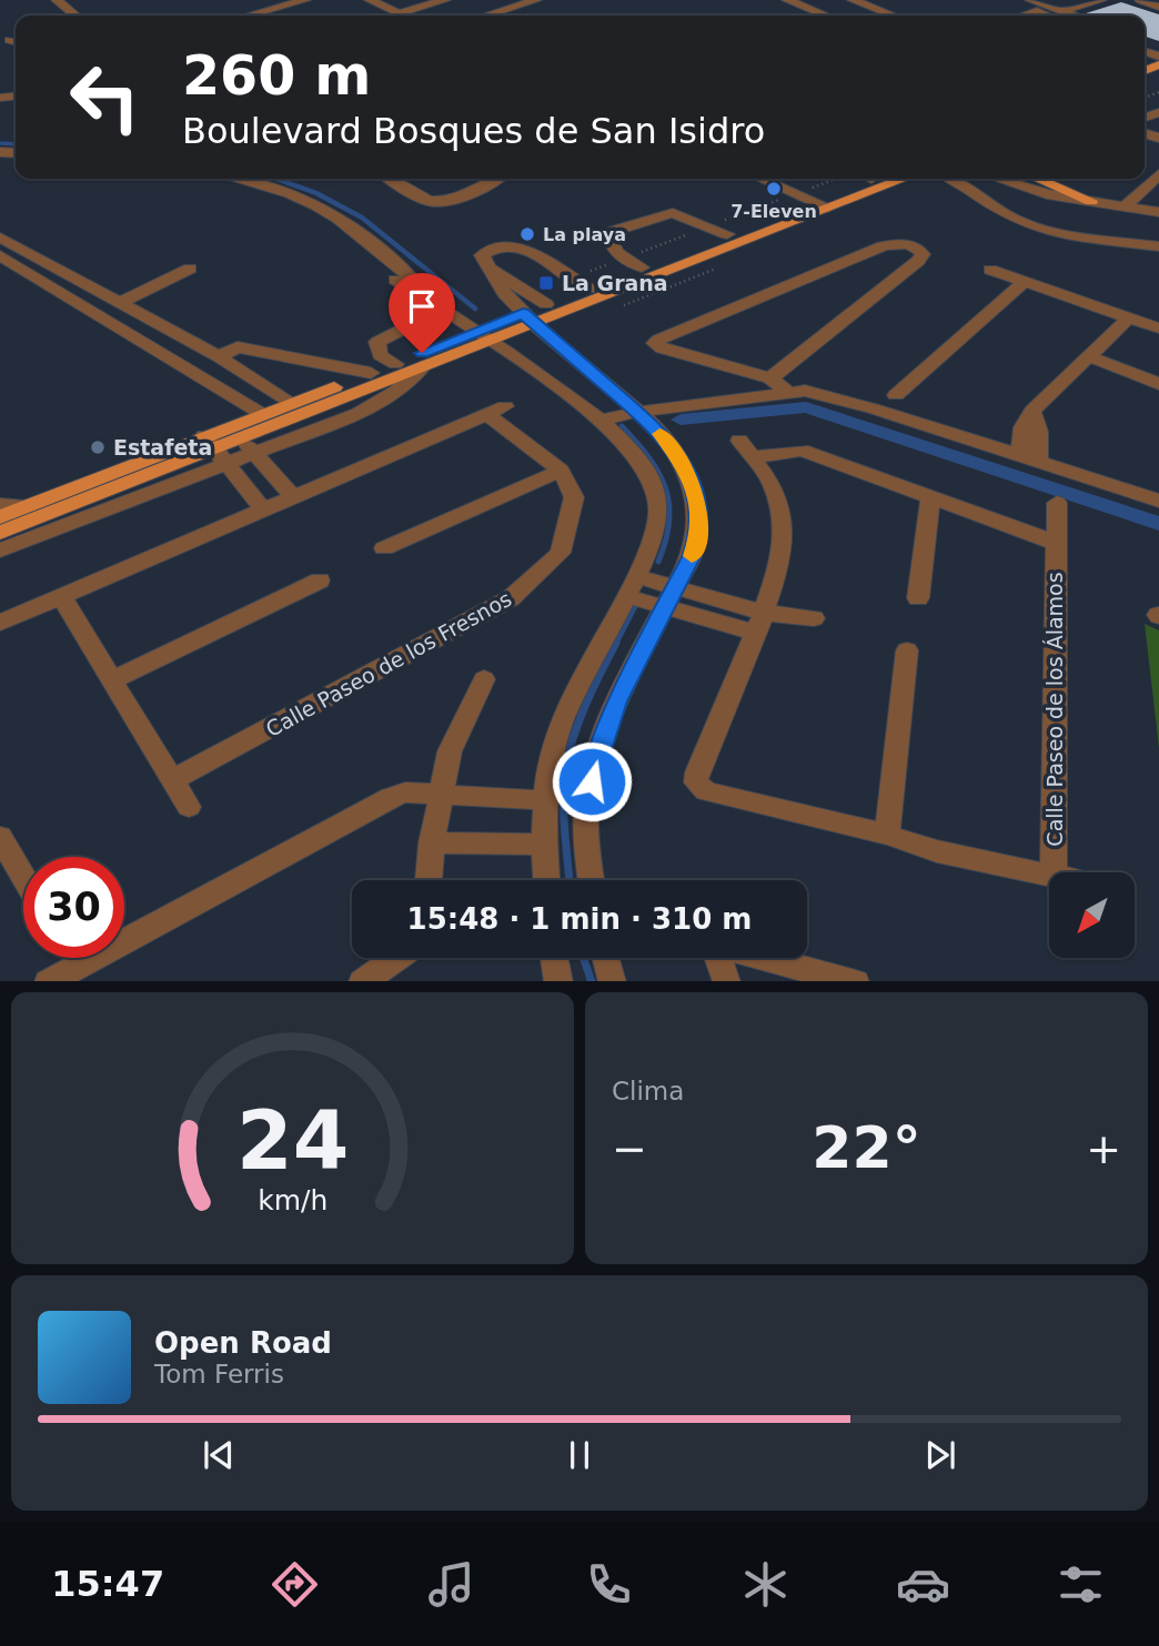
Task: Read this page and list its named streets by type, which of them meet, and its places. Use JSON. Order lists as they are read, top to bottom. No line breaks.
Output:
{"streets":{"street":["Calle Paseo de los Fresnos","Calle Paseo de los Álamos"]},"places":{"other":["7-Eleven","La playa","Estafeta"],"transit":["La Grana"]},"north":"bottom left","page":{"turn":["260 m","Boulevard Bosques de San Isidro"],"limit":"30","trip":"15:48 · 1 min · 310 m","tile":"Clima","heat":["−","22°","+"],"song":["Open Road","Tom Ferris"],"tabs":"15:47","gauge":["24","km/h"]}}
